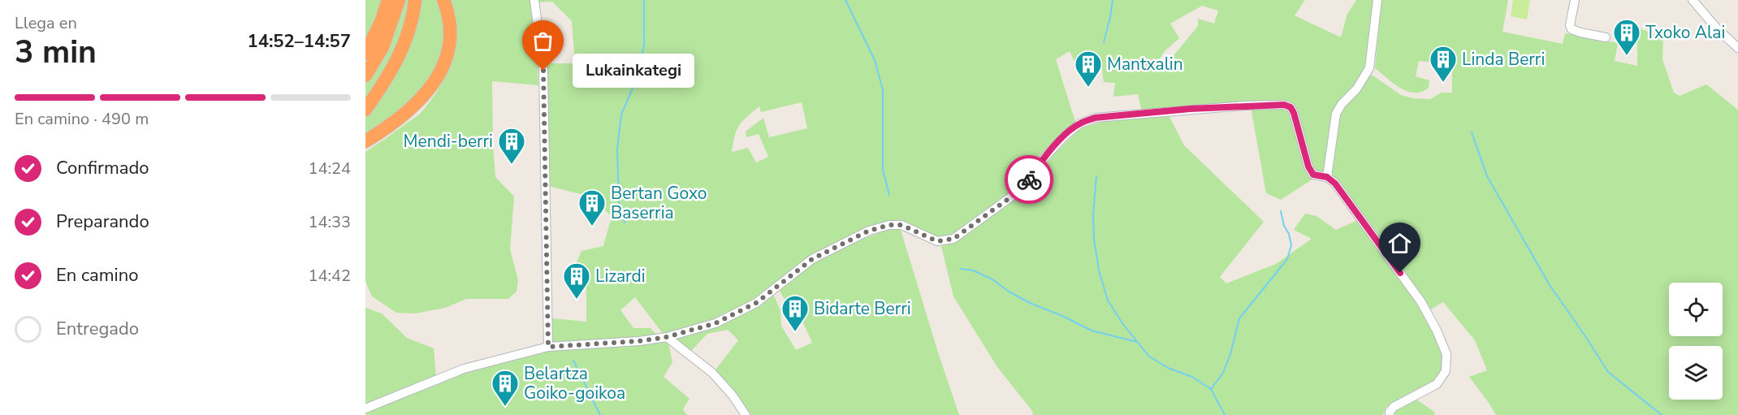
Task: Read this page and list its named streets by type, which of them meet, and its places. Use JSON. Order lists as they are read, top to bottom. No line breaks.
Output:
{"places":{"building":["Txoko Alai","Linda Berri","Mantxalin","Mendi-berri","Bertan Goxo Baserria","Lizardi","Bidarte Berri","Belartza Goiko-goikoa"],"other":["Lukainkategi"]},"page":{"heading":["3 min","Llega en","14:52–14:57"],"bubble":"Lukainkategi","bar":"En camino · 490 m","list":[["Confirmado","14:24"],["Preparando","14:33"],["En camino","14:42"],"Entregado"]}}
